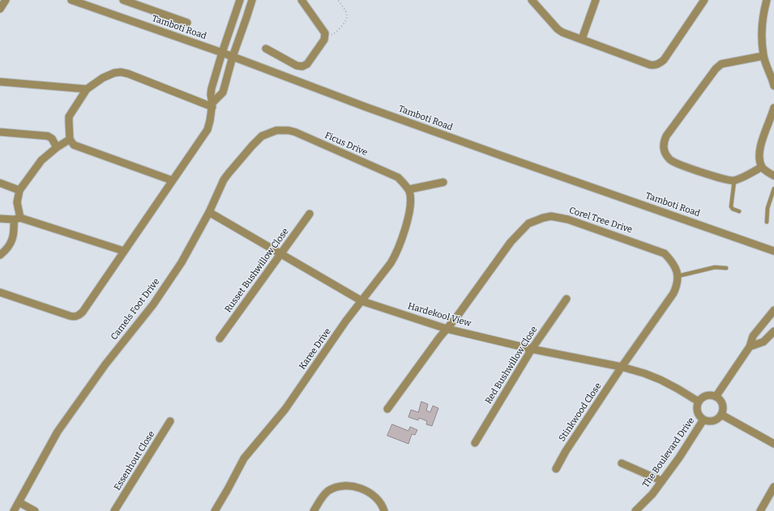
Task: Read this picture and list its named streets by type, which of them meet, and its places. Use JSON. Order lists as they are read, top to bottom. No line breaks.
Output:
{"streets":{"street":["Tamboti Road","Ficus Drive","Corel Tree Drive","Russet Bushwillow Close","Camels Foot Drive","Hardekool View","Karee Drive","Red Bushwillow Close","Stinkwood Close","The Boulevard Drive","Essenhout Close"]},"crossings":[["Ficus Drive","Camels Foot Drive"],["Ficus Drive","Karee Drive"],["Corel Tree Drive","Hardekool View"],["Russet Bushwillow Close","Hardekool View"],["Camels Foot Drive","Hardekool View"],["Hardekool View","Karee Drive"],["Hardekool View","Red Bushwillow Close"],["Hardekool View","Stinkwood Close"],["Hardekool View","The Boulevard Drive"]]}
